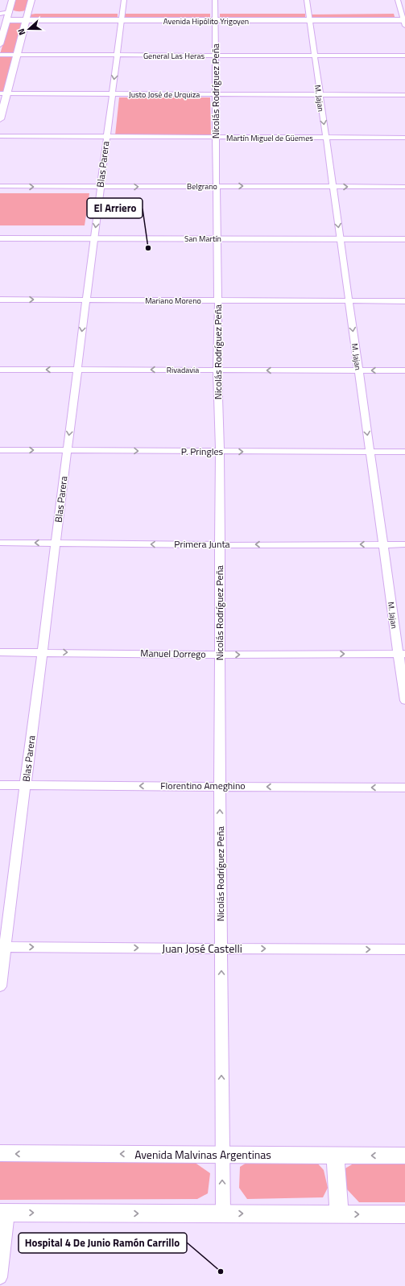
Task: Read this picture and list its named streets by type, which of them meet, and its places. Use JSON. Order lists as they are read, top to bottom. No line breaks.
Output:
{"streets":{"main road":["Avenida Hipólito Yrigoyen","San Martín","Avenida Malvinas Argentinas"],"street":["General Las Heras","Nicolás Rodríguez Peña","Justo José de Urquiza","M. Jajan","Martín Miguel de Güemes","Blas Parera","Belgrano","Mariano Moreno","Rivadavia","P. Pringles","Primera Junta","Manuel Dorrego","Florentino Ameghino","Juan José Castelli"]},"crossings":[["Avenida Hipólito Yrigoyen","Nicolás Rodríguez Peña"],["Avenida Hipólito Yrigoyen","M. Jajan"],["Avenida Hipólito Yrigoyen","Blas Parera"],["General Las Heras","Nicolás Rodríguez Peña"],["General Las Heras","M. Jajan"],["General Las Heras","Blas Parera"],["Nicolás Rodríguez Peña","Justo José de Urquiza"],["Nicolás Rodríguez Peña","Martín Miguel de Güemes"],["Nicolás Rodríguez Peña","Belgrano"],["Nicolás Rodríguez Peña","San Martín"],["Nicolás Rodríguez Peña","Mariano Moreno"],["Nicolás Rodríguez Peña","Rivadavia"],["Nicolás Rodríguez Peña","P. Pringles"],["Nicolás Rodríguez Peña","Primera Junta"],["Nicolás Rodríguez Peña","Manuel Dorrego"],["Nicolás Rodríguez Peña","Florentino Ameghino"],["Nicolás Rodríguez Peña","Juan José Castelli"],["Nicolás Rodríguez Peña","Avenida Malvinas Argentinas"],["Justo José de Urquiza","M. Jajan"],["Justo José de Urquiza","Blas Parera"],["M. Jajan","Martín Miguel de Güemes"],["M. Jajan","Belgrano"],["M. Jajan","San Martín"],["M. Jajan","Mariano Moreno"],["M. Jajan","Rivadavia"],["M. Jajan","P. Pringles"],["M. Jajan","Primera Junta"],["M. Jajan","Manuel Dorrego"],["Martín Miguel de Güemes","Blas Parera"],["Blas Parera","Belgrano"],["Blas Parera","San Martín"],["Blas Parera","Mariano Moreno"],["Blas Parera","Rivadavia"],["Blas Parera","P. Pringles"],["Blas Parera","Primera Junta"],["Blas Parera","Manuel Dorrego"],["Blas Parera","Florentino Ameghino"],["Blas Parera","Juan José Castelli"]],"one_way":["Nicolás Rodríguez Peña","M. Jajan","Belgrano","Rivadavia","P. Pringles","Primera Junta","Manuel Dorrego","Florentino Ameghino","Juan José Castelli"],"places":["El Arriero","Hospital 4 De Junio Ramón Carrillo"],"north":"left"}
